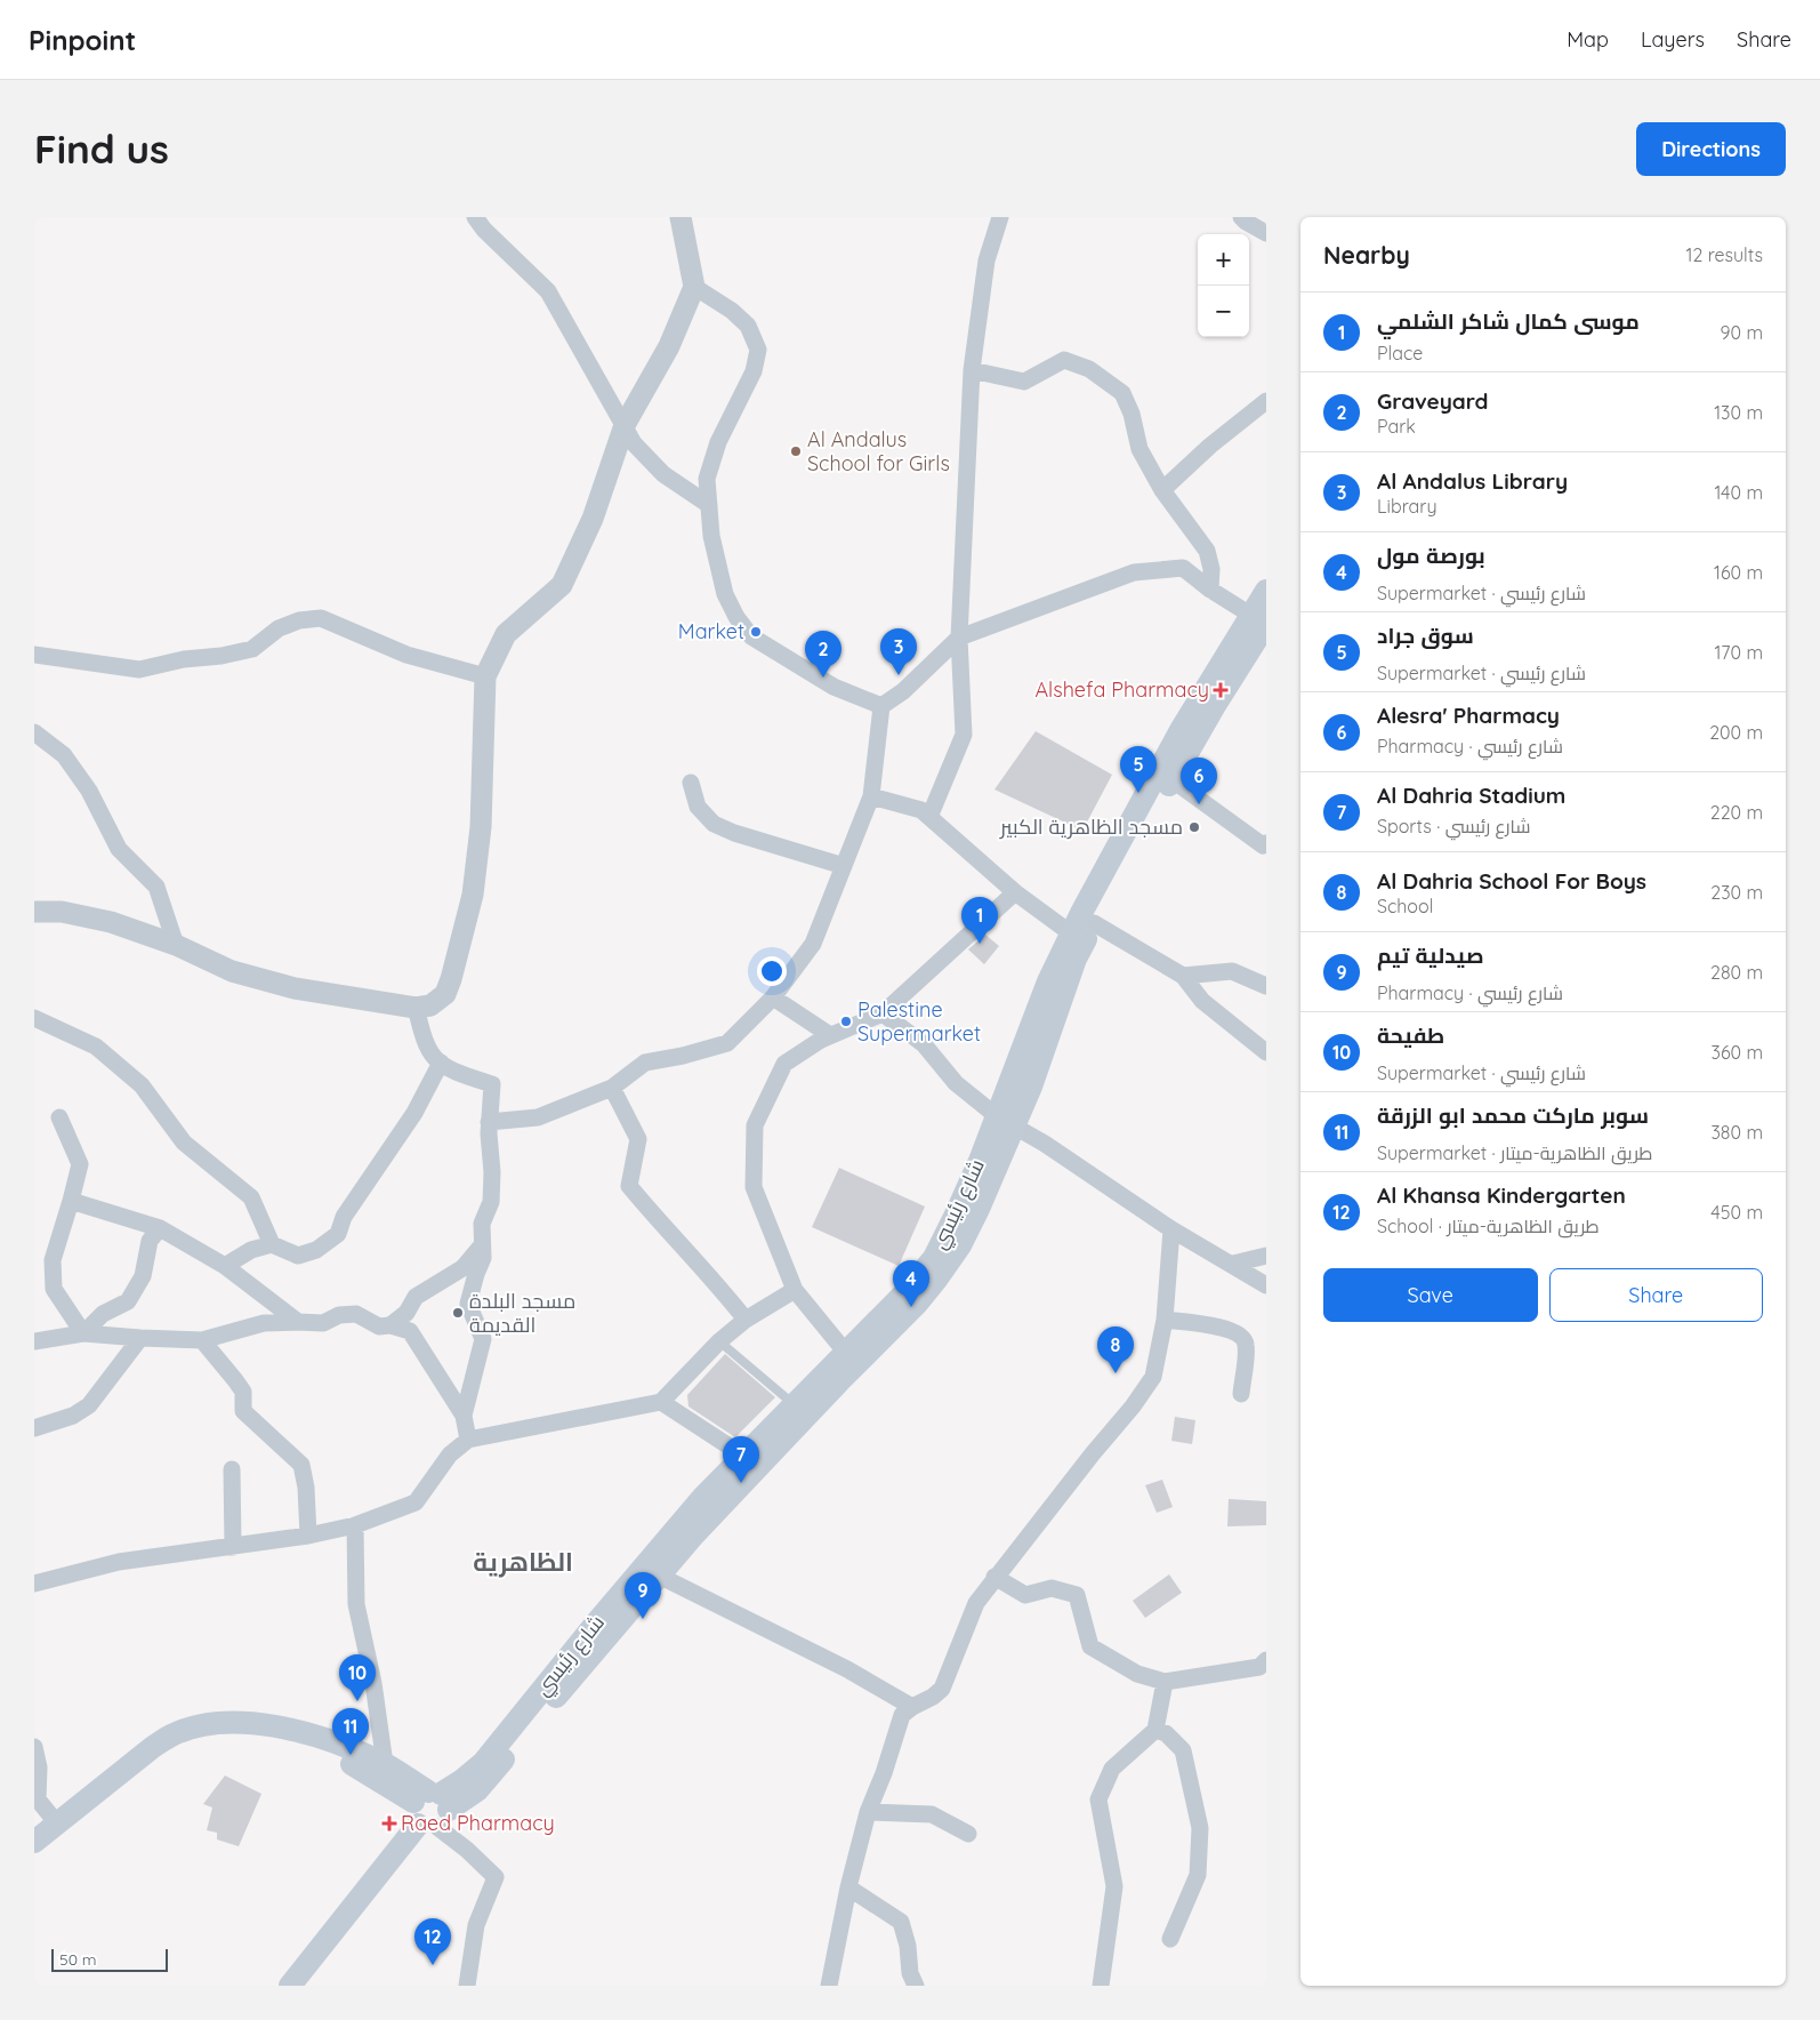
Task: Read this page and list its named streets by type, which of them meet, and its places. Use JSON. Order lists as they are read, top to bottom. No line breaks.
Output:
{"streets":{"main road":["شارع رئيسي"]},"districts":["الظاهرية"],"places":{"other":["Al Andalus School for Girls","Market","مسجد الظاهرية الكبير","Palestine Supermarket","مسجد البلدة القديمة"],"health":["Alshefa Pharmacy","Raed Pharmacy"]},"scale_bar":"50 m","page":{"header":"Pinpoint","nav":["Map","Layers","Share"],"buttons":["Directions",["Save","Share"]],"title":"Find us","heading":["Nearby","12 results"],"map_buttons":["+","−"],"list":[{"mark":"1","name":"موسى كمال شاكر الشلمي","note":"Place","value":"90 m"},{"mark":"2","name":"Graveyard","note":"Park","value":"130 m"},{"mark":"3","name":"Al Andalus Library","note":"Library","value":"140 m"},{"mark":"4","name":"بورصة مول","note":"Supermarket · شارع رئيسي","value":"160 m"},{"mark":"5","name":"سوق جراد","note":"Supermarket · شارع رئيسي","value":"170 m"},{"mark":"6","name":"Alesra' Pharmacy","note":"Pharmacy · شارع رئيسي","value":"200 m"},{"mark":"7","name":"Al Dahria Stadium","note":"Sports · شارع رئيسي","value":"220 m"},{"mark":"8","name":"Al Dahria School For Boys","note":"School","value":"230 m"},{"mark":"9","name":"صيدلية تيم","note":"Pharmacy · شارع رئيسي","value":"280 m"},{"mark":"10","name":"طفيحة","note":"Supermarket · شارع رئيسي","value":"360 m"},{"mark":"11","name":"سوبر ماركت محمد ابو الزرقة","note":"Supermarket · طريق الظاهرية-ميتار","value":"380 m"},{"mark":"12","name":"Al Khansa Kindergarten","note":"School · طريق الظاهرية-ميتار","value":"450 m"}],"pins":["3","2","5","6","1","4","8","7","9","10","11","12"],"scale":"50 m"}}
